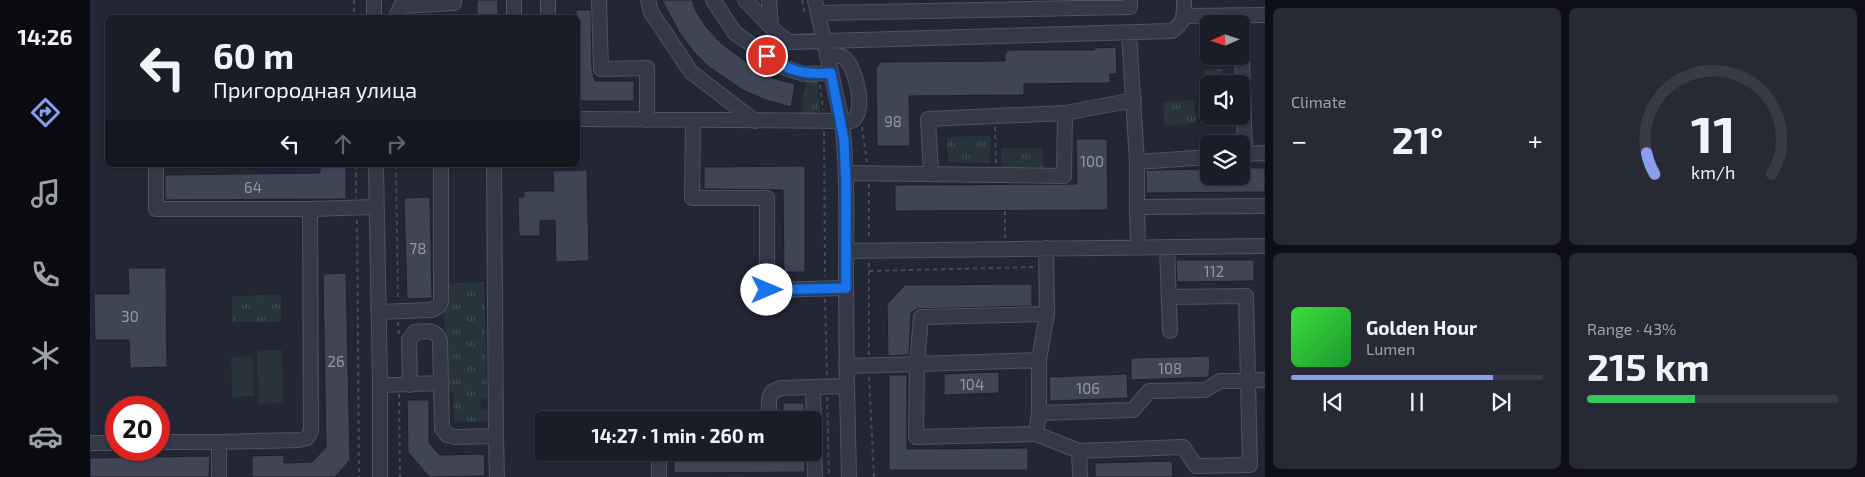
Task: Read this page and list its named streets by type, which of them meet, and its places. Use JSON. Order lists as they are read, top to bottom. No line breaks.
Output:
{"house_numbers":["98","100","64","78","112","30","26","108","104","106"],"north":"left","page":{"tabs":"14:26","tile":["Climate",["Range · 43%","215 km"]],"turn":["60 m","Пригородная улица"],"heat":["−","21°","+"],"song":["Golden Hour","Lumen"],"limit":"20","trip":"14:27 · 1 min · 260 m","gauge":["11","km/h"]}}
